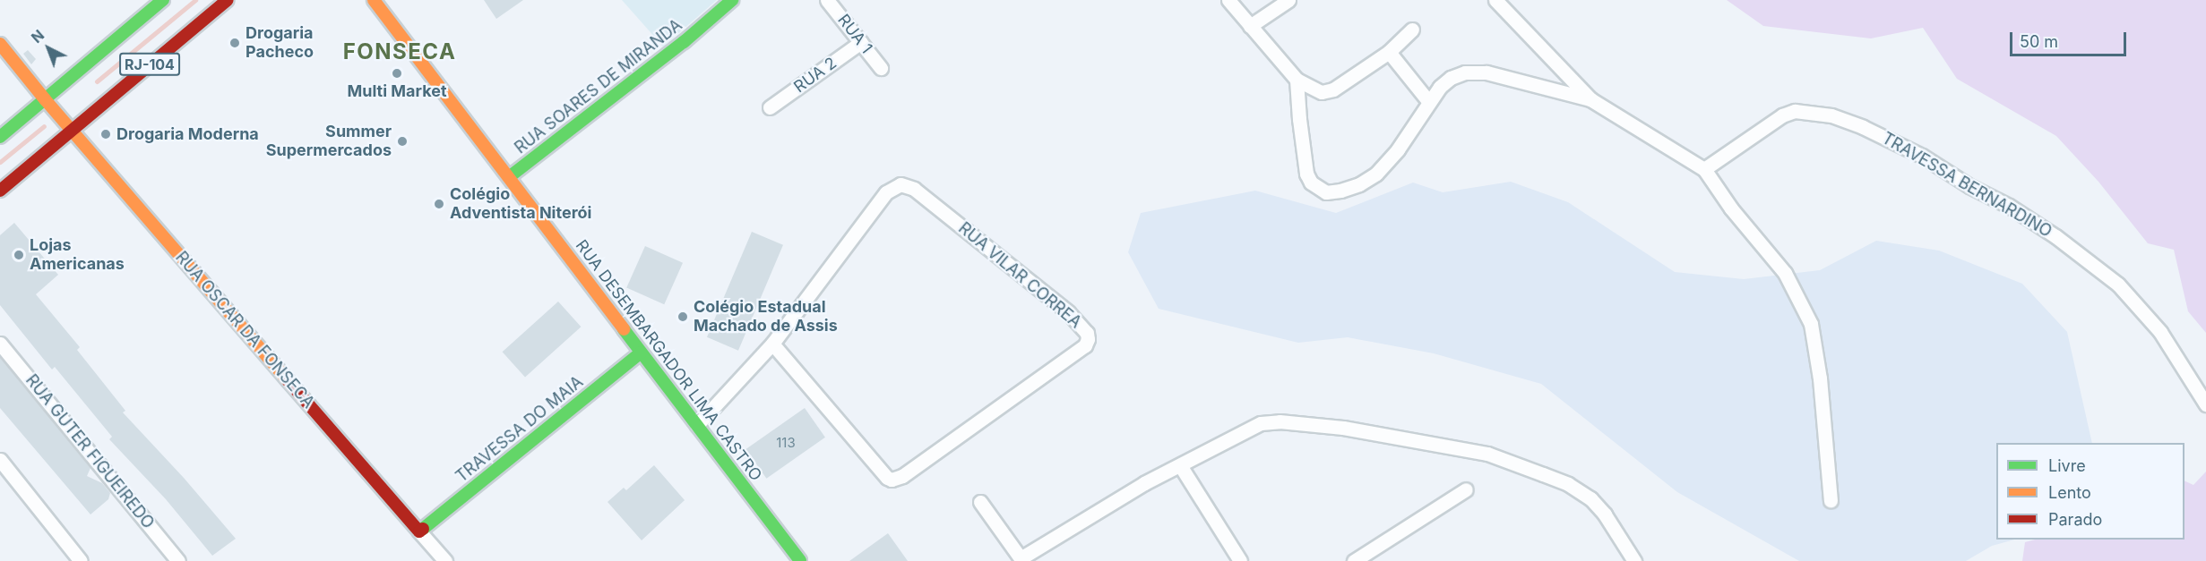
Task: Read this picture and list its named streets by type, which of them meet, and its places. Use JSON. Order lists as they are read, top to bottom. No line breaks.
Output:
{"streets":{"main road":["RJ-104","RUA SOARES DE MIRANDA","RUA OSCAR DA FONSECA","RUA DESEMBARGADOR LIMA CASTRO","TRAVESSA DO MAIA"],"street":["RUA 1","RUA 2","TRAVESSA BERNARDINO","RUA VILAR CORREA","RUA GUTER FIGUEIREDO"]},"crossings":[["RUA 1","RUA 2"],["RJ-104","RUA OSCAR DA FONSECA"],["RUA SOARES DE MIRANDA","RUA DESEMBARGADOR LIMA CASTRO"],["RUA VILAR CORREA","RUA DESEMBARGADOR LIMA CASTRO"],["RUA OSCAR DA FONSECA","TRAVESSA DO MAIA"],["RUA DESEMBARGADOR LIMA CASTRO","TRAVESSA DO MAIA"]],"districts":["FONSECA"],"places":["Drogaria Pacheco","Multi Market","Drogaria Moderna","Summer Supermercados","Colégio Adventista Niterói","Lojas Americanas","Colégio Estadual Machado de Assis"],"house_numbers":["113"],"legend":["Livre","Lento","Parado"],"scale_bar":"50 m","north":"top left"}
